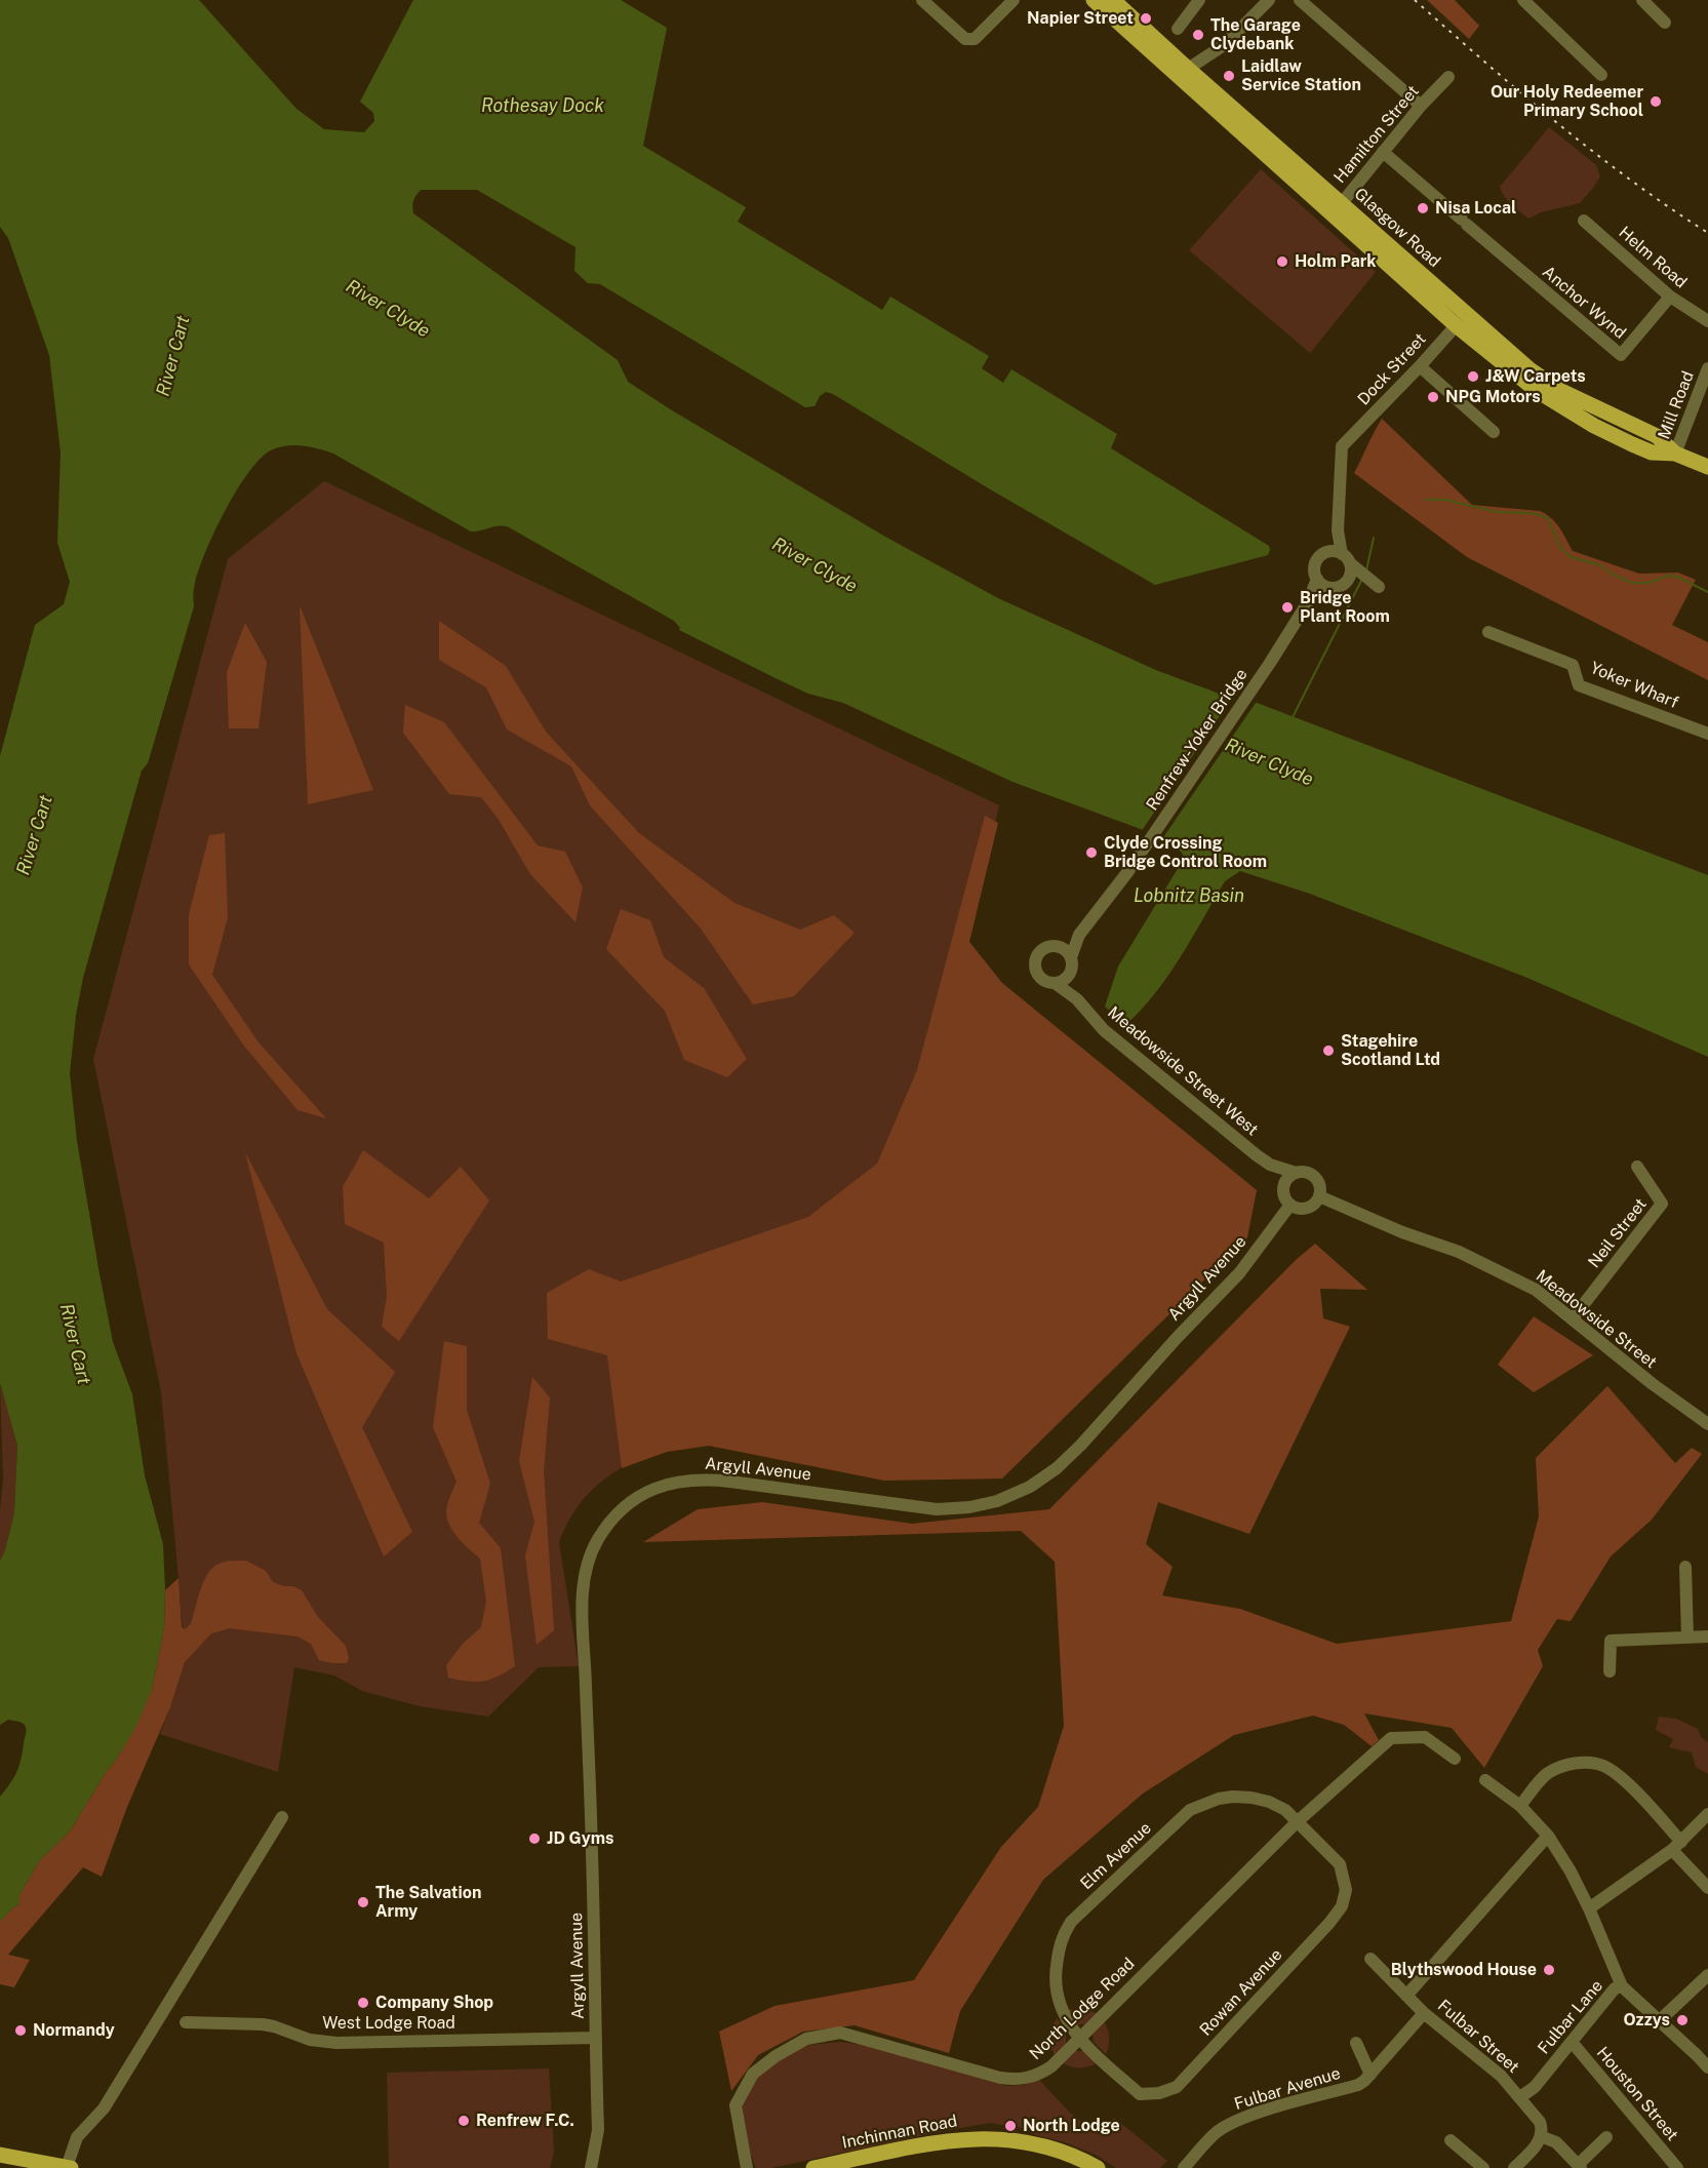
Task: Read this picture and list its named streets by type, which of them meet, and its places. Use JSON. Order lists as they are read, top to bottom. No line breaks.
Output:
{"streets":{"main road":["Glasgow Road","Inchinnan Road"],"street":["Hamilton Street","Helm Road","Anchor Wynd","Dock Street","Mill Road","Yoker Wharf","Renfrew-Yoker Bridge","Meadowside Street West","Neil Street","Argyll Avenue","Meadowside Street","Elm Avenue","Rowan Avenue","North Lodge Road","Fulbar Lane","West Lodge Road","Fulbar Street","Fulbar Avenue","Houston Street"]},"crossings":[["Hamilton Street","Glasgow Road"],["Hamilton Street","Anchor Wynd"],["Glasgow Road","Dock Street"],["Glasgow Road","Mill Road"],["Helm Road","Anchor Wynd"],["Meadowside Street West","Argyll Avenue"],["Meadowside Street West","Meadowside Street"],["Neil Street","Meadowside Street"],["Argyll Avenue","Meadowside Street"],["Argyll Avenue","West Lodge Road"],["Elm Avenue","Rowan Avenue"],["Elm Avenue","North Lodge Road"],["Rowan Avenue","North Lodge Road"],["Fulbar Lane","Fulbar Street"],["Fulbar Lane","Houston Street"],["Fulbar Street","Fulbar Avenue"]],"water":["Rothesay Dock","River Clyde","River Cart","Lobnitz Basin"],"places":["Napier Street","The Garage Clydebank","Laidlaw Service Station","Our Holy Redeemer Primary School","Nisa Local","Holm Park","J&W Carpets","NPG Motors","Bridge Plant Room","Clyde Crossing Bridge Control Room","Stagehire Scotland Ltd","JD Gyms","The Salvation Army","Blythswood House","Company Shop","Ozzys","Normandy","Renfrew F.C.","North Lodge"]}
